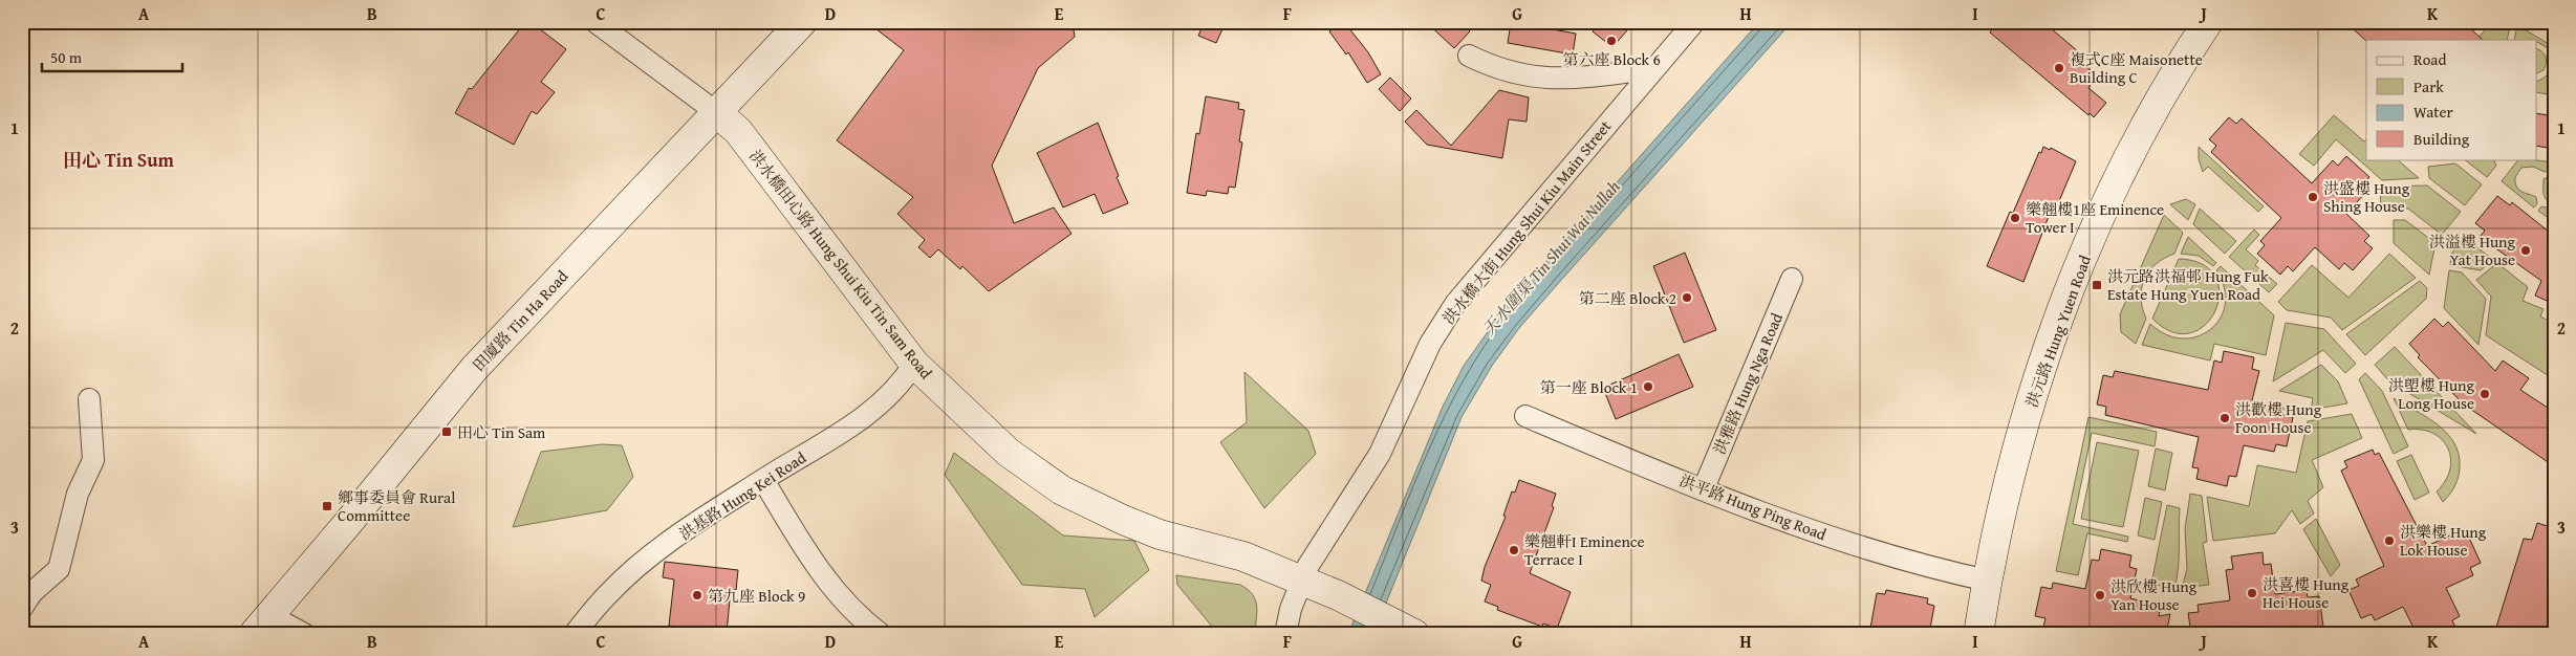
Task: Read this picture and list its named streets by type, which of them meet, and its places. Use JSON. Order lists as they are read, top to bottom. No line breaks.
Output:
{"streets":{"street":["洪水橋大街 Hung Shui Kiu Main Street","洪水橋田心路 Hung Shui Kiu Tin Sam Road","田廈路 Tin Ha Road","洪元路 Hung Yuen Road","洪雅路 Hung Nga Road","洪基路 Hung Kei Road","洪平路 Hung Ping Road"]},"crossings":[["洪水橋大街 Hung Shui Kiu Main Street","洪水橋田心路 Hung Shui Kiu Tin Sam Road"],["洪水橋田心路 Hung Shui Kiu Tin Sam Road","田廈路 Tin Ha Road"],["洪水橋田心路 Hung Shui Kiu Tin Sam Road","洪基路 Hung Kei Road"],["洪元路 Hung Yuen Road","洪平路 Hung Ping Road"],["洪雅路 Hung Nga Road","洪平路 Hung Ping Road"]],"districts":["田心 Tin Sum"],"water":["天水圍渠 Tin Shui Wai Nullah"],"places":{"other":["第六座 Block 6","複式C座 Maisonette Building C","洪盛樓 Hung Shing House","樂翹樓1座 Eminence Tower I","洪溢樓 Hung Yat House","第二座 Block 2","第一座 Block 1","洪塱樓 Hung Long House","洪歡樓 Hung Foon House","洪樂樓 Hung Lok House","樂翹軒I Eminence Terrace I","洪喜樓 Hung Hei House","第九座 Block 9","洪欣樓 Hung Yan House"],"transit":["洪元路洪福邨 Hung Fuk Estate Hung Yuen Road","田心 Tin Sam","鄉事委員會 Rural Committee"]},"legend":["Road","Park","Water","Building"],"scale_bar":"50 m","grid":{"columns":["A","B","C","D","E","F","G","H","I","J","K"],"rows":["1","2","3"]}}
